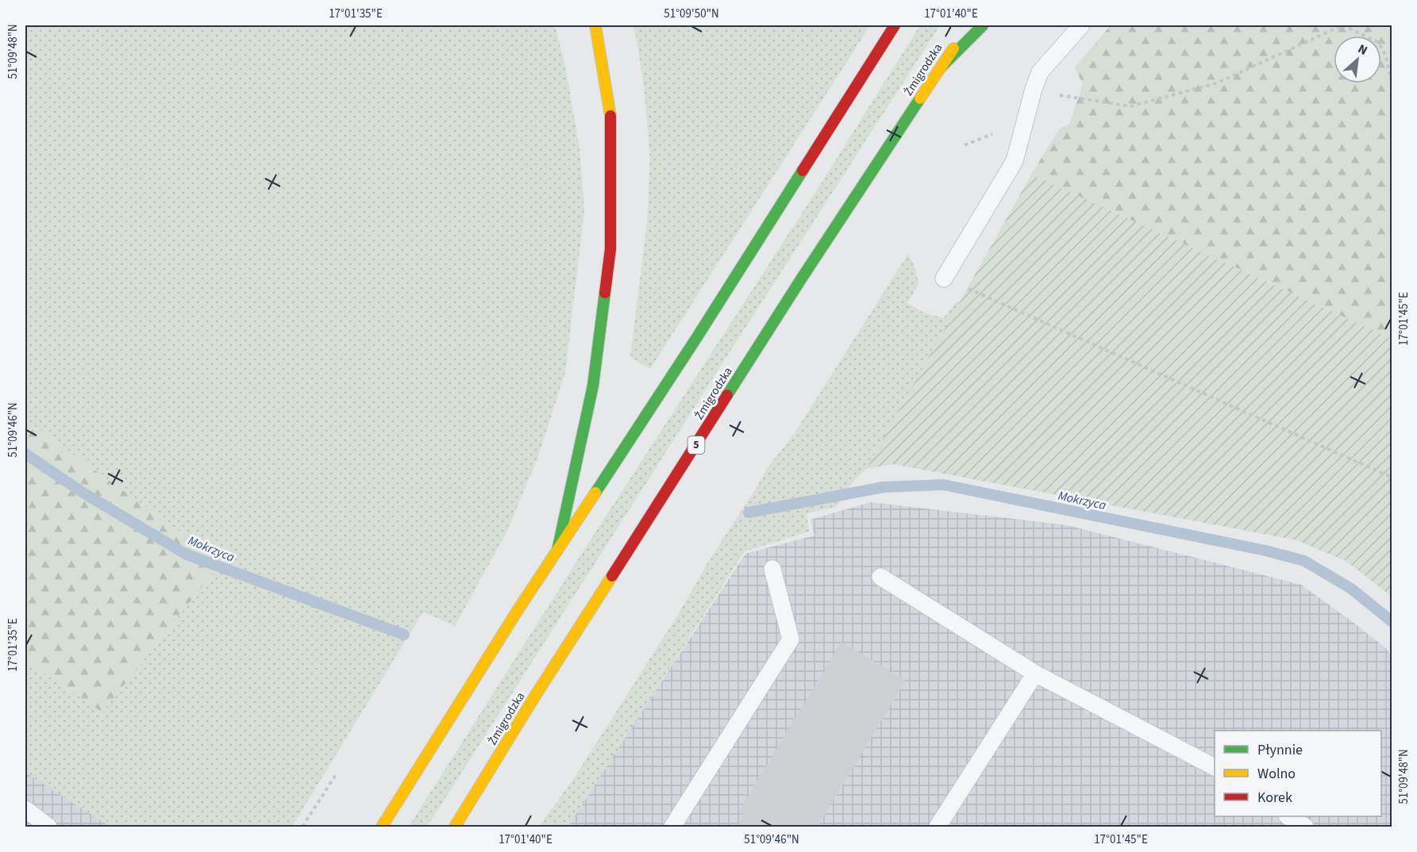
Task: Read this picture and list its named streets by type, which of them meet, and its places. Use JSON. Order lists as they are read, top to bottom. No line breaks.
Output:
{"streets":{"main road":["Żmigrodzka","5"]},"crossings":[["Żmigrodzka","5"]],"water":["Mokrzyca"],"legend":["Płynnie","Wolno","Korek"],"north":"top right","coordinates":["17°01'35\"E","51°09'50\"N","17°01'40\"E","51°09'48\"N","17°01'45\"E","51°09'46\"N"]}
